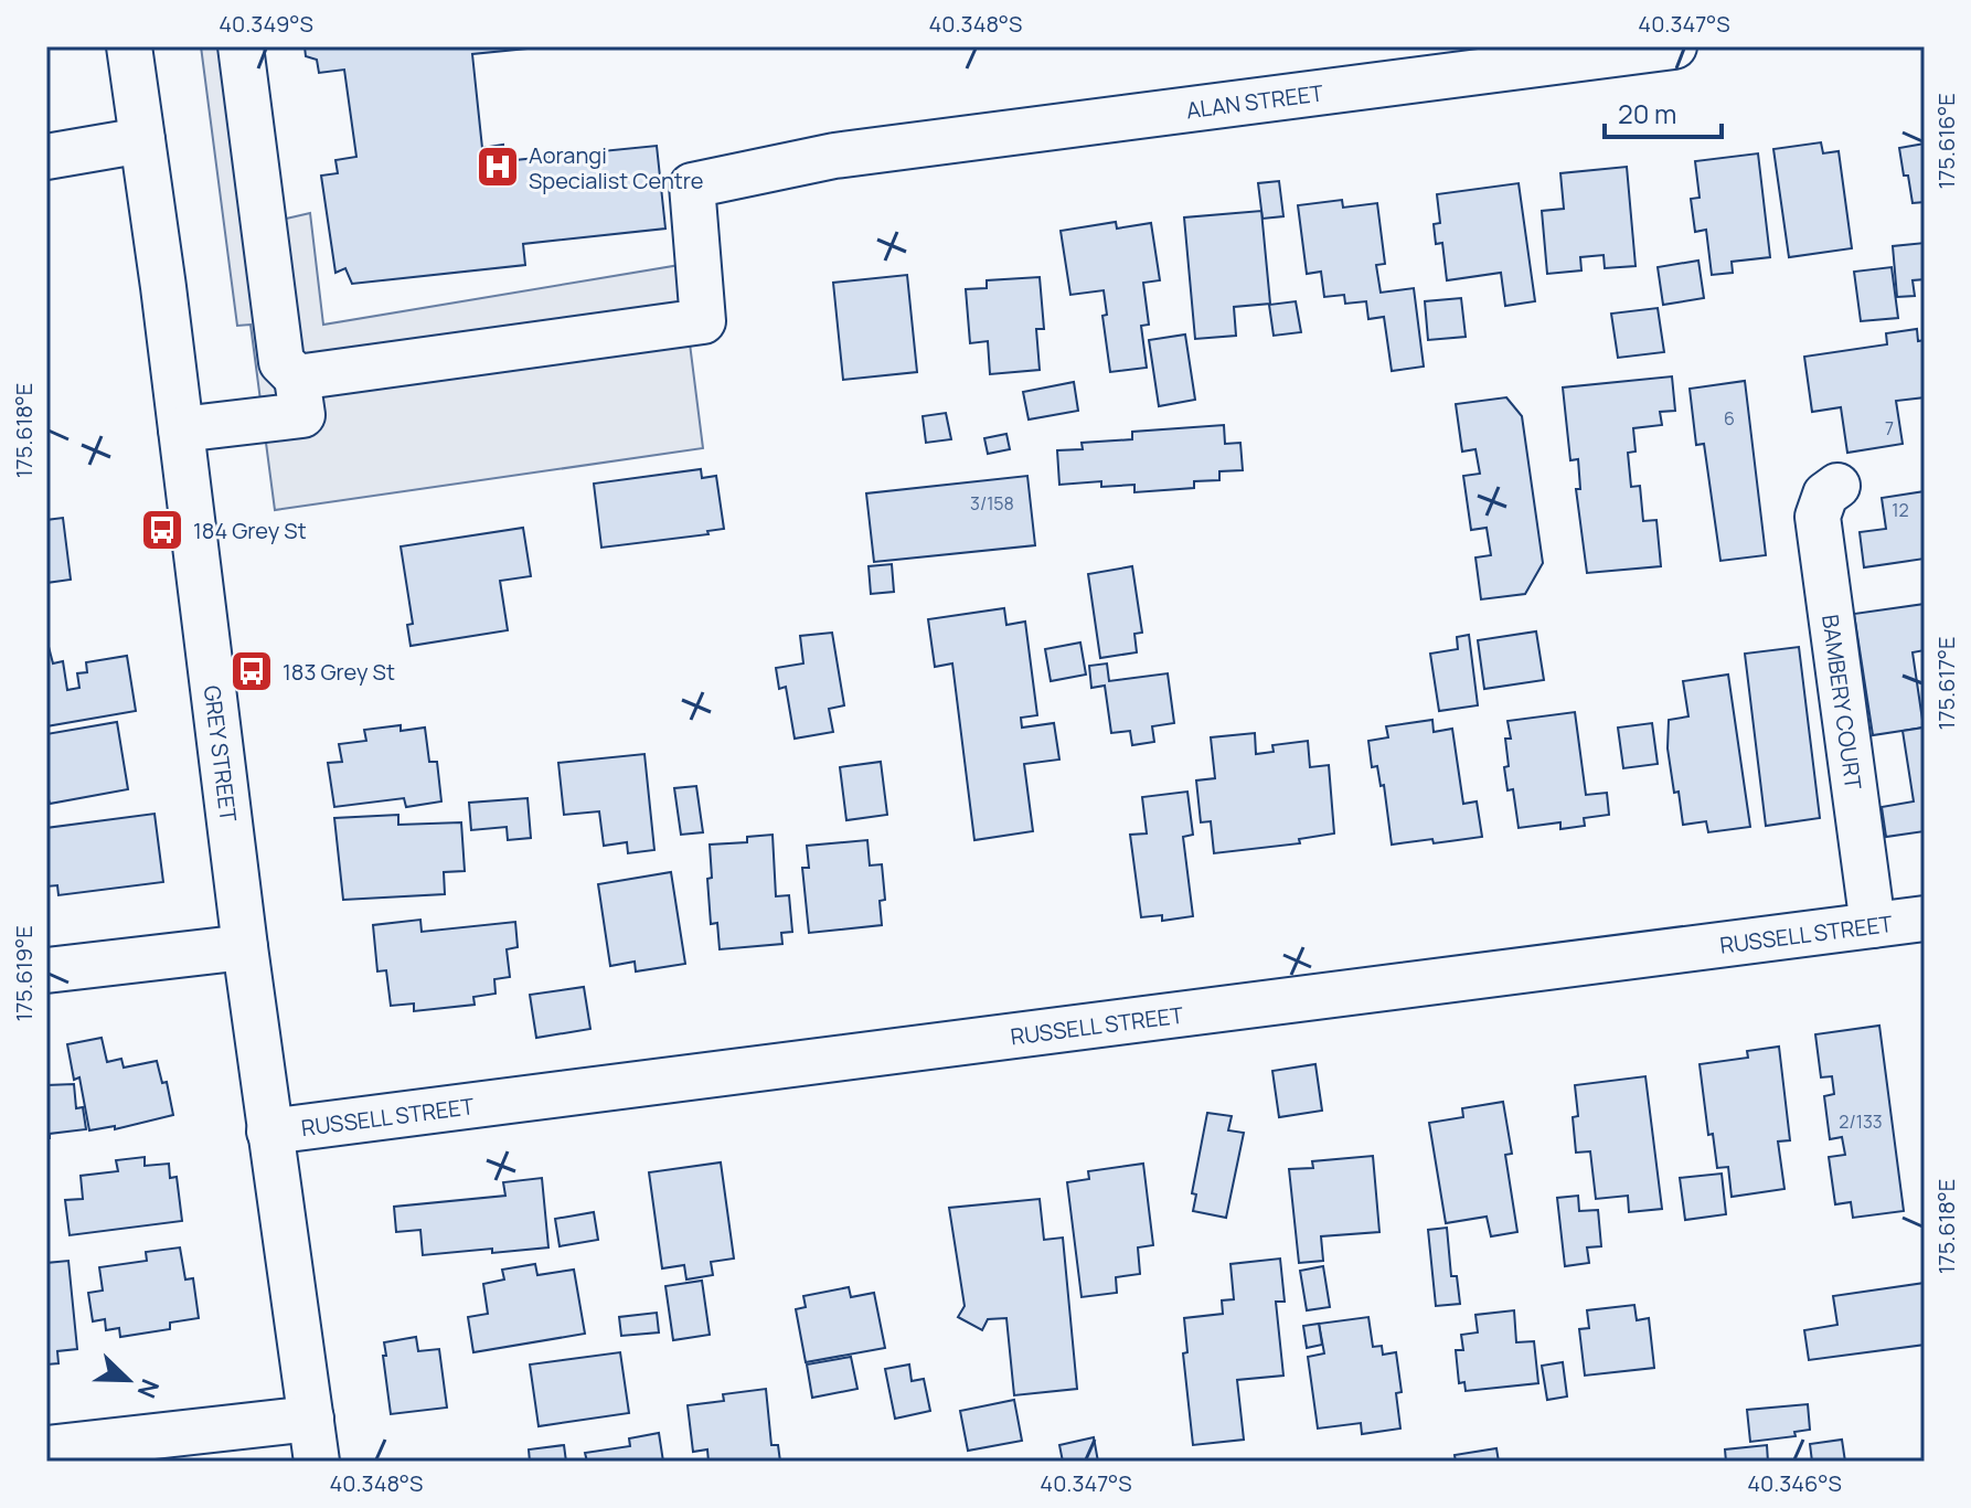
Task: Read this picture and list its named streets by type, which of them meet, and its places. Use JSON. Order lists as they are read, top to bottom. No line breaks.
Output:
{"streets":{"street":["ALAN STREET","BAMBERY COURT","GREY STREET","RUSSELL STREET"]},"crossings":[["BAMBERY COURT","RUSSELL STREET"],["GREY STREET","RUSSELL STREET"]],"places":{"hospital":["Aorangi Specialist Centre"],"bus stop":["184 Grey St","183 Grey St"]},"house_numbers":["6","7","3/158","12","2/133"],"scale_bar":"20 m","north":"bottom right","coordinates":["40.349°S","40.348°S","40.347°S","175.616°E","175.618°E","175.617°E","175.619°E","40.346°S"]}
